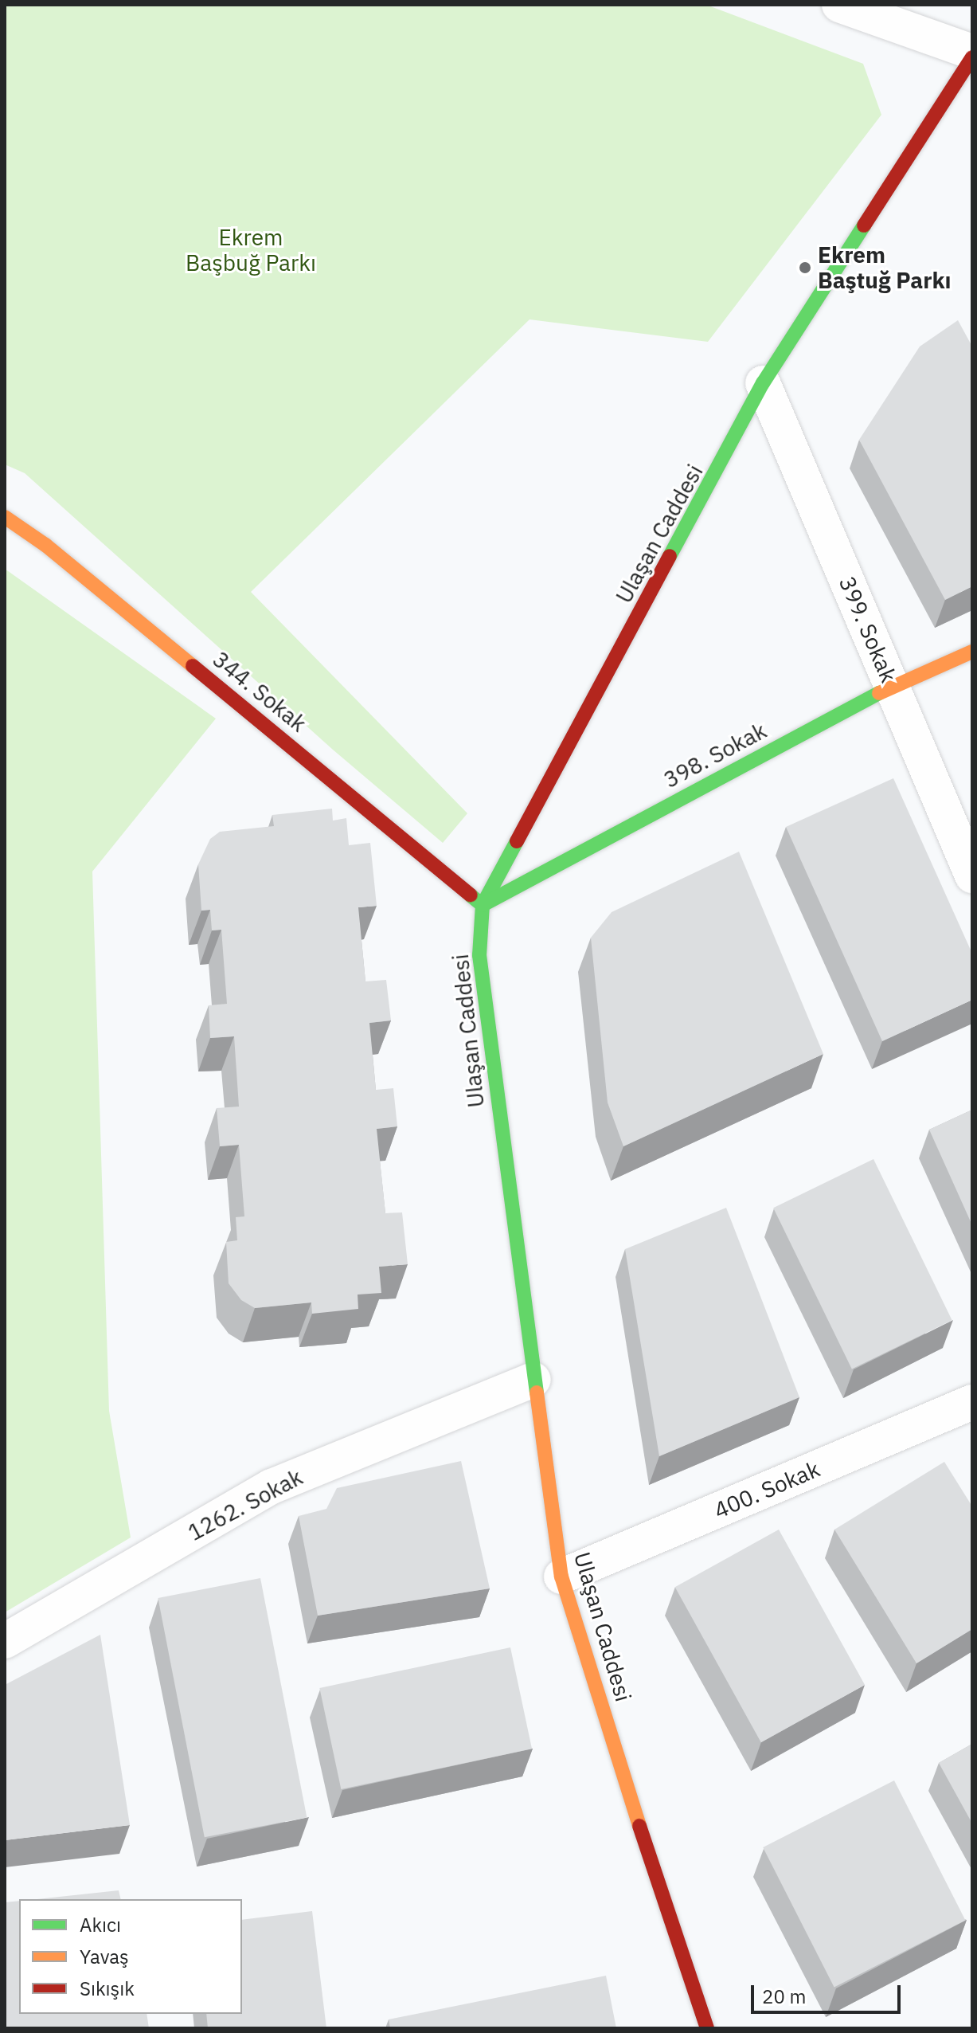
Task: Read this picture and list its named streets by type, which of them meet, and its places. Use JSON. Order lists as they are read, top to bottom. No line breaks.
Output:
{"streets":{"street":["Ulaşan Caddesi","399. Sokak","344. Sokak","398. Sokak","400. Sokak","1262. Sokak"]},"crossings":[["Ulaşan Caddesi","399. Sokak"],["Ulaşan Caddesi","344. Sokak"],["Ulaşan Caddesi","398. Sokak"],["Ulaşan Caddesi","400. Sokak"],["Ulaşan Caddesi","1262. Sokak"],["399. Sokak","398. Sokak"],["344. Sokak","398. Sokak"]],"parks":["Ekrem Başbuğ Parkı"],"places":["Ekrem Baştuğ Parkı"],"legend":["Akıcı","Yavaş","Sıkışık"],"scale_bar":"20 m"}
